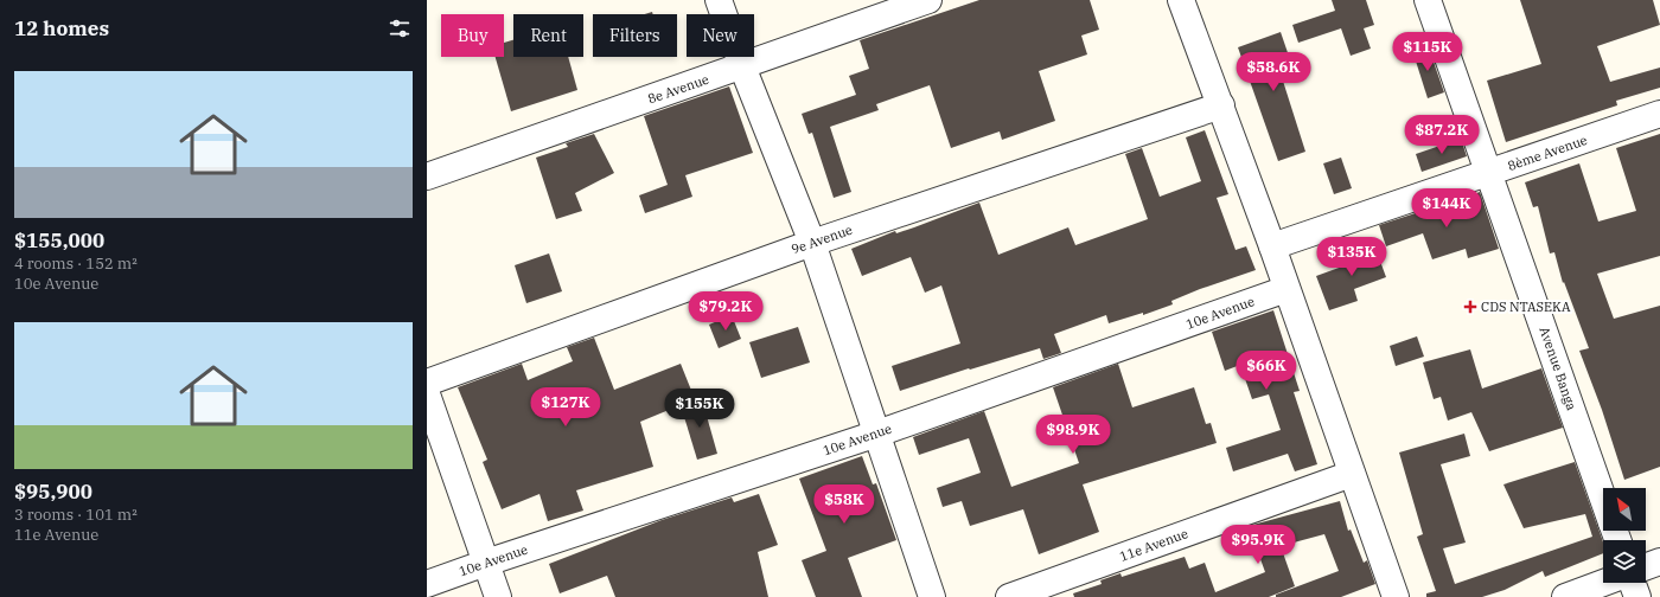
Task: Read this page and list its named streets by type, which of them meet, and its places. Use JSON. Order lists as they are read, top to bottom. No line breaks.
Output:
{"streets":{"street":["8e Avenue","8ème Avenue","9e Avenue","10e Avenue","Avenue Banga","11e Avenue"]},"crossings":[["8ème Avenue","Avenue Banga"]],"places":{"health":["CDS NTASEKA"]},"north":"top left","page":{"heading":"12 homes","chip":["Buy","Rent","Filters","New"],"price":["$115K","$58.6K","$87.2K","$144K","$135K","$79.2K","$66K","$127K","$155K","$98.9K","$58K","$95.9K"],"list":[{"name":"$155,000","note":"4 rooms · 152 m² · 10e Avenue"},{"name":"$95,900","note":"3 rooms · 101 m² · 11e Avenue"}]}}
